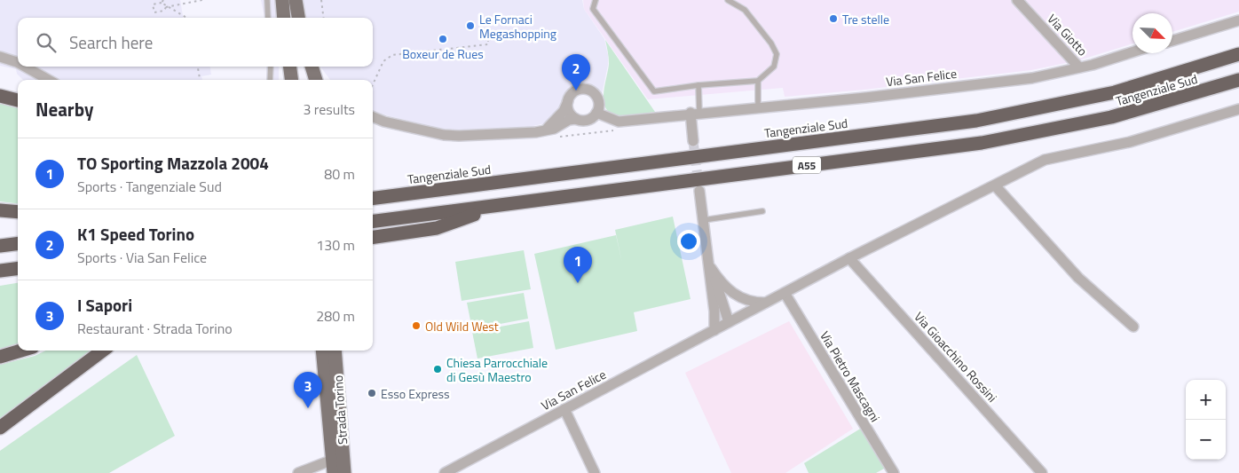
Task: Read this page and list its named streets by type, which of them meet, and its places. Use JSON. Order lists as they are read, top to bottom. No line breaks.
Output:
{"streets":{"highway":["Tangenziale Sud","A55"],"main road":["Strada Torino"],"street":["Via Giotto","Via San Felice","Via Gioacchino Rossini","Via Pietro Mascagni"]},"crossings":[["Via Giotto","Via San Felice"],["Via San Felice","Via Gioacchino Rossini"],["Via San Felice","Via Pietro Mascagni"]],"places":["Tre stelle","Le Fornaci Megashopping","Boxeur de Rues","Old Wild West","Chiesa Parrocchiale di Gesù Maestro","Esso Express"],"north":"bottom right","page":{"search":"Search here","pins":["2","1","3"],"heading":["Nearby","3 results"],"list":[{"mark":"1","name":"TO Sporting Mazzola 2004","note":"Sports · Tangenziale Sud","value":"80 m"},{"mark":"2","name":"K1 Speed Torino","note":"Sports · Via San Felice","value":"130 m"},{"mark":"3","name":"I Sapori","note":"Restaurant · Strada Torino","value":"280 m"}],"map_buttons":["+","−"]}}
